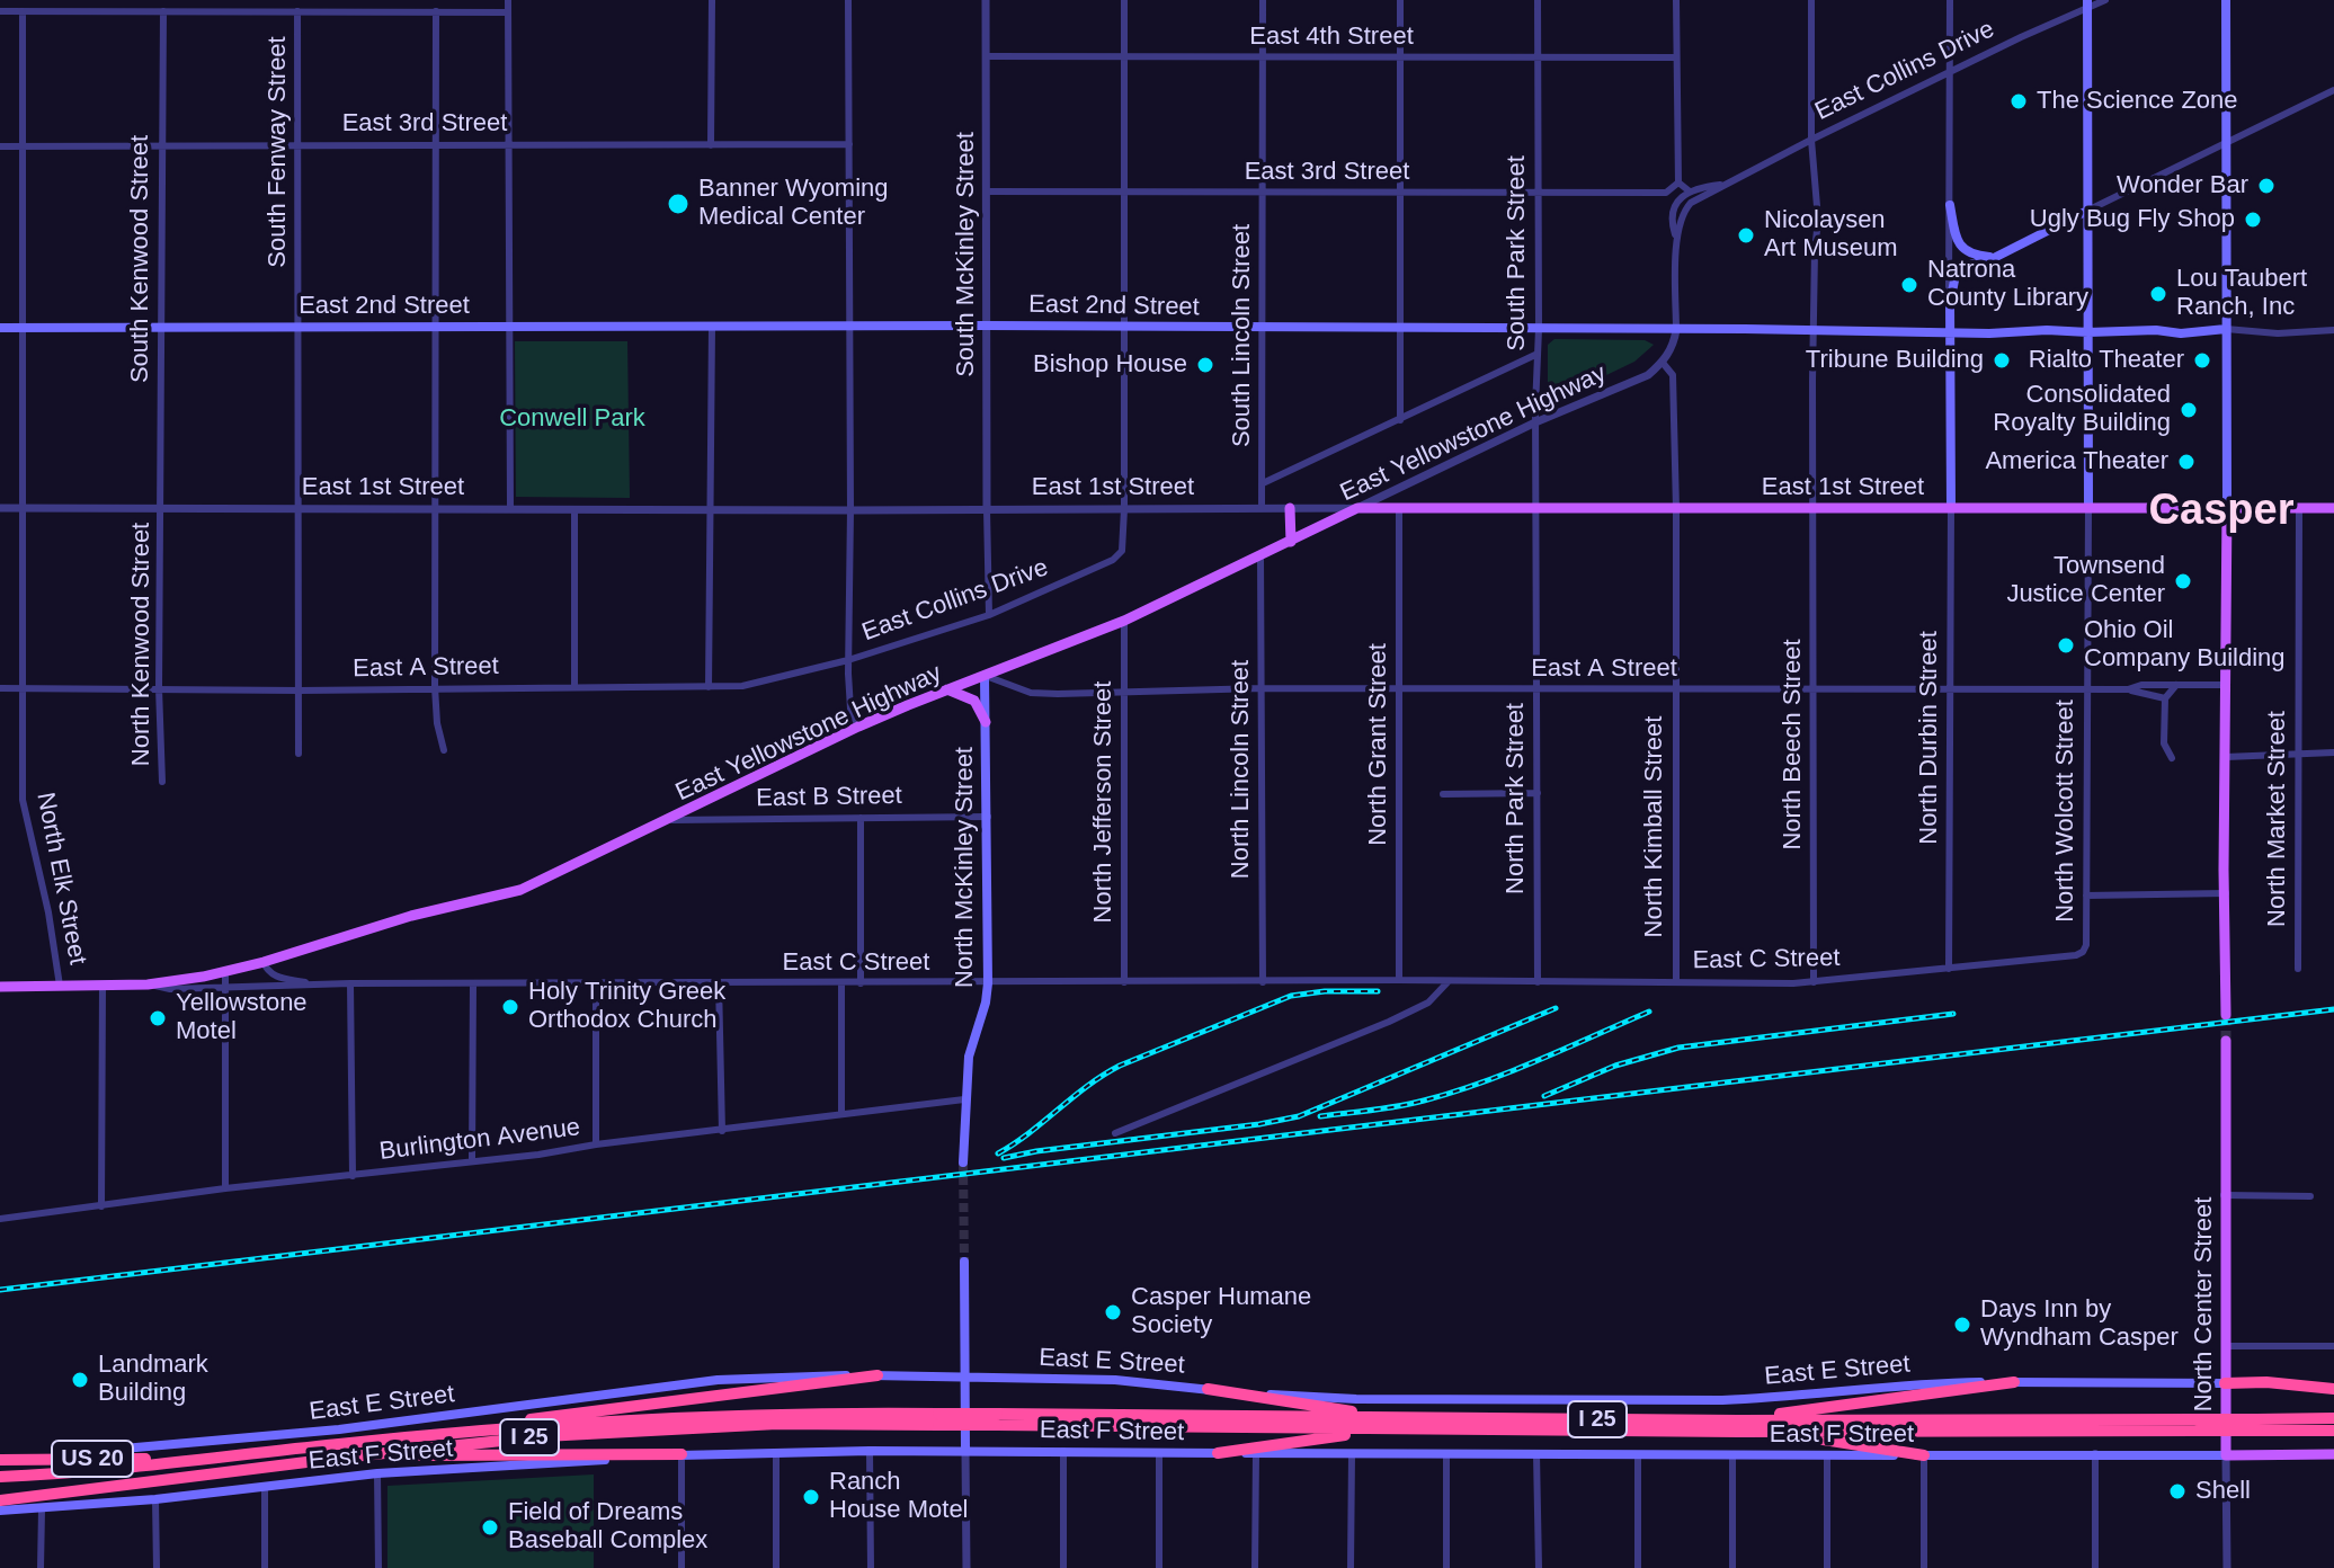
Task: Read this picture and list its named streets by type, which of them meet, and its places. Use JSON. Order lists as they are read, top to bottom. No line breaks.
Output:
{"streets":{"highway":["I 25","US 20"],"main road":["East 2nd Street","East Yellowstone Highway","East 1st Street","North McKinley Street","North Center Street","East E Street","East F Street"],"street":["East 4th Street","East Collins Drive","East 3rd Street","South Fenway Street","South Park Street","South McKinley Street","South Kenwood Street","South Lincoln Street","North Kenwood Street","East A Street","North Durbin Street","North Grant Street","North Beech Street","North Lincoln Street","East B Street","North Park Street","North Jefferson Street","North Wolcott Street","North Market Street","North Kimball Street","North Elk Street","East C Street","Burlington Avenue"]},"crossings":[["East 4th Street","South Park Street"],["East 4th Street","South McKinley Street"],["East 4th Street","South Lincoln Street"],["East Collins Drive","East 1st Street"],["East Collins Drive","East A Street"],["East Collins Drive","North Beech Street"],["East 3rd Street","South Fenway Street"],["East 3rd Street","South Park Street"],["East 3rd Street","South McKinley Street"],["East 3rd Street","South Kenwood Street"],["East 3rd Street","South Lincoln Street"],["East 3rd Street","North Elk Street"],["South Fenway Street","East 2nd Street"],["South Fenway Street","East 1st Street"],["South Fenway Street","East A Street"],["South Park Street","East 2nd Street"],["South Park Street","East Yellowstone Highway"],["South Park Street","East 1st Street"],["South Park Street","North Park Street"],["South McKinley Street","East 2nd Street"],["South McKinley Street","East 1st Street"],["South Kenwood Street","East 2nd Street"],["South Kenwood Street","East 1st Street"],["South Kenwood Street","North Kenwood Street"],["East 2nd Street","South Lincoln Street"],["East 2nd Street","North Beech Street"],["East 2nd Street","North Elk Street"],["South Lincoln Street","East 1st Street"],["East Yellowstone Highway","East 1st Street"],["East Yellowstone Highway","East A Street"],["East Yellowstone Highway","North Lincoln Street"],["East Yellowstone Highway","East B Street"],["East Yellowstone Highway","North Jefferson Street"],["East Yellowstone Highway","North Kimball Street"],["East Yellowstone Highway","North McKinley Street"],["East Yellowstone Highway","North Elk Street"],["East Yellowstone Highway","East C Street"],["East 1st Street","North Kenwood Street"],["East 1st Street","North Durbin Street"],["East 1st Street","North Grant Street"],["East 1st Street","North Beech Street"],["East 1st Street","North Park Street"],["East 1st Street","North Wolcott Street"],["East 1st Street","North Market Street"],["East 1st Street","North Kimball Street"],["East 1st Street","North Elk Street"],["North Kenwood Street","East A Street"],["East A Street","North Durbin Street"],["East A Street","North Grant Street"],["East A Street","North Beech Street"],["East A Street","North Lincoln Street"],["East A Street","North Park Street"],["East A Street","North Jefferson Street"],["East A Street","North Wolcott Street"],["East A Street","North Kimball Street"],["East A Street","North McKinley Street"],["East A Street","North Elk Street"],["North Durbin Street","East C Street"],["North Grant Street","East C Street"],["North Beech Street","East C Street"],["North Lincoln Street","East C Street"],["East B Street","North McKinley Street"],["North Park Street","East C Street"],["North Jefferson Street","East C Street"],["North Wolcott Street","East C Street"],["North Kimball Street","East C Street"],["North McKinley Street","East C Street"],["North McKinley Street","Burlington Avenue"],["North Center Street","East E Street"],["North Center Street","East F Street"],["East E Street","US 20"],["I 25","US 20"]],"districts":["Casper"],"parks":["Conwell Park"],"places":["The Science Zone","Wonder Bar","Banner Wyoming Medical Center","Ugly Bug Fly Shop","Nicolaysen Art Museum","Natrona County Library","Lou Taubert Ranch, Inc","Tribune Building","Rialto Theater","Bishop House","Consolidated Royalty Building","America Theater","Townsend Justice Center","Ohio Oil Company Building","Holy Trinity Greek Orthodox Church","Yellowstone Motel","Casper Humane Society","Days Inn by Wyndham Casper","Landmark Building","Shell","Ranch House Motel","Field of Dreams Baseball Complex"]}
